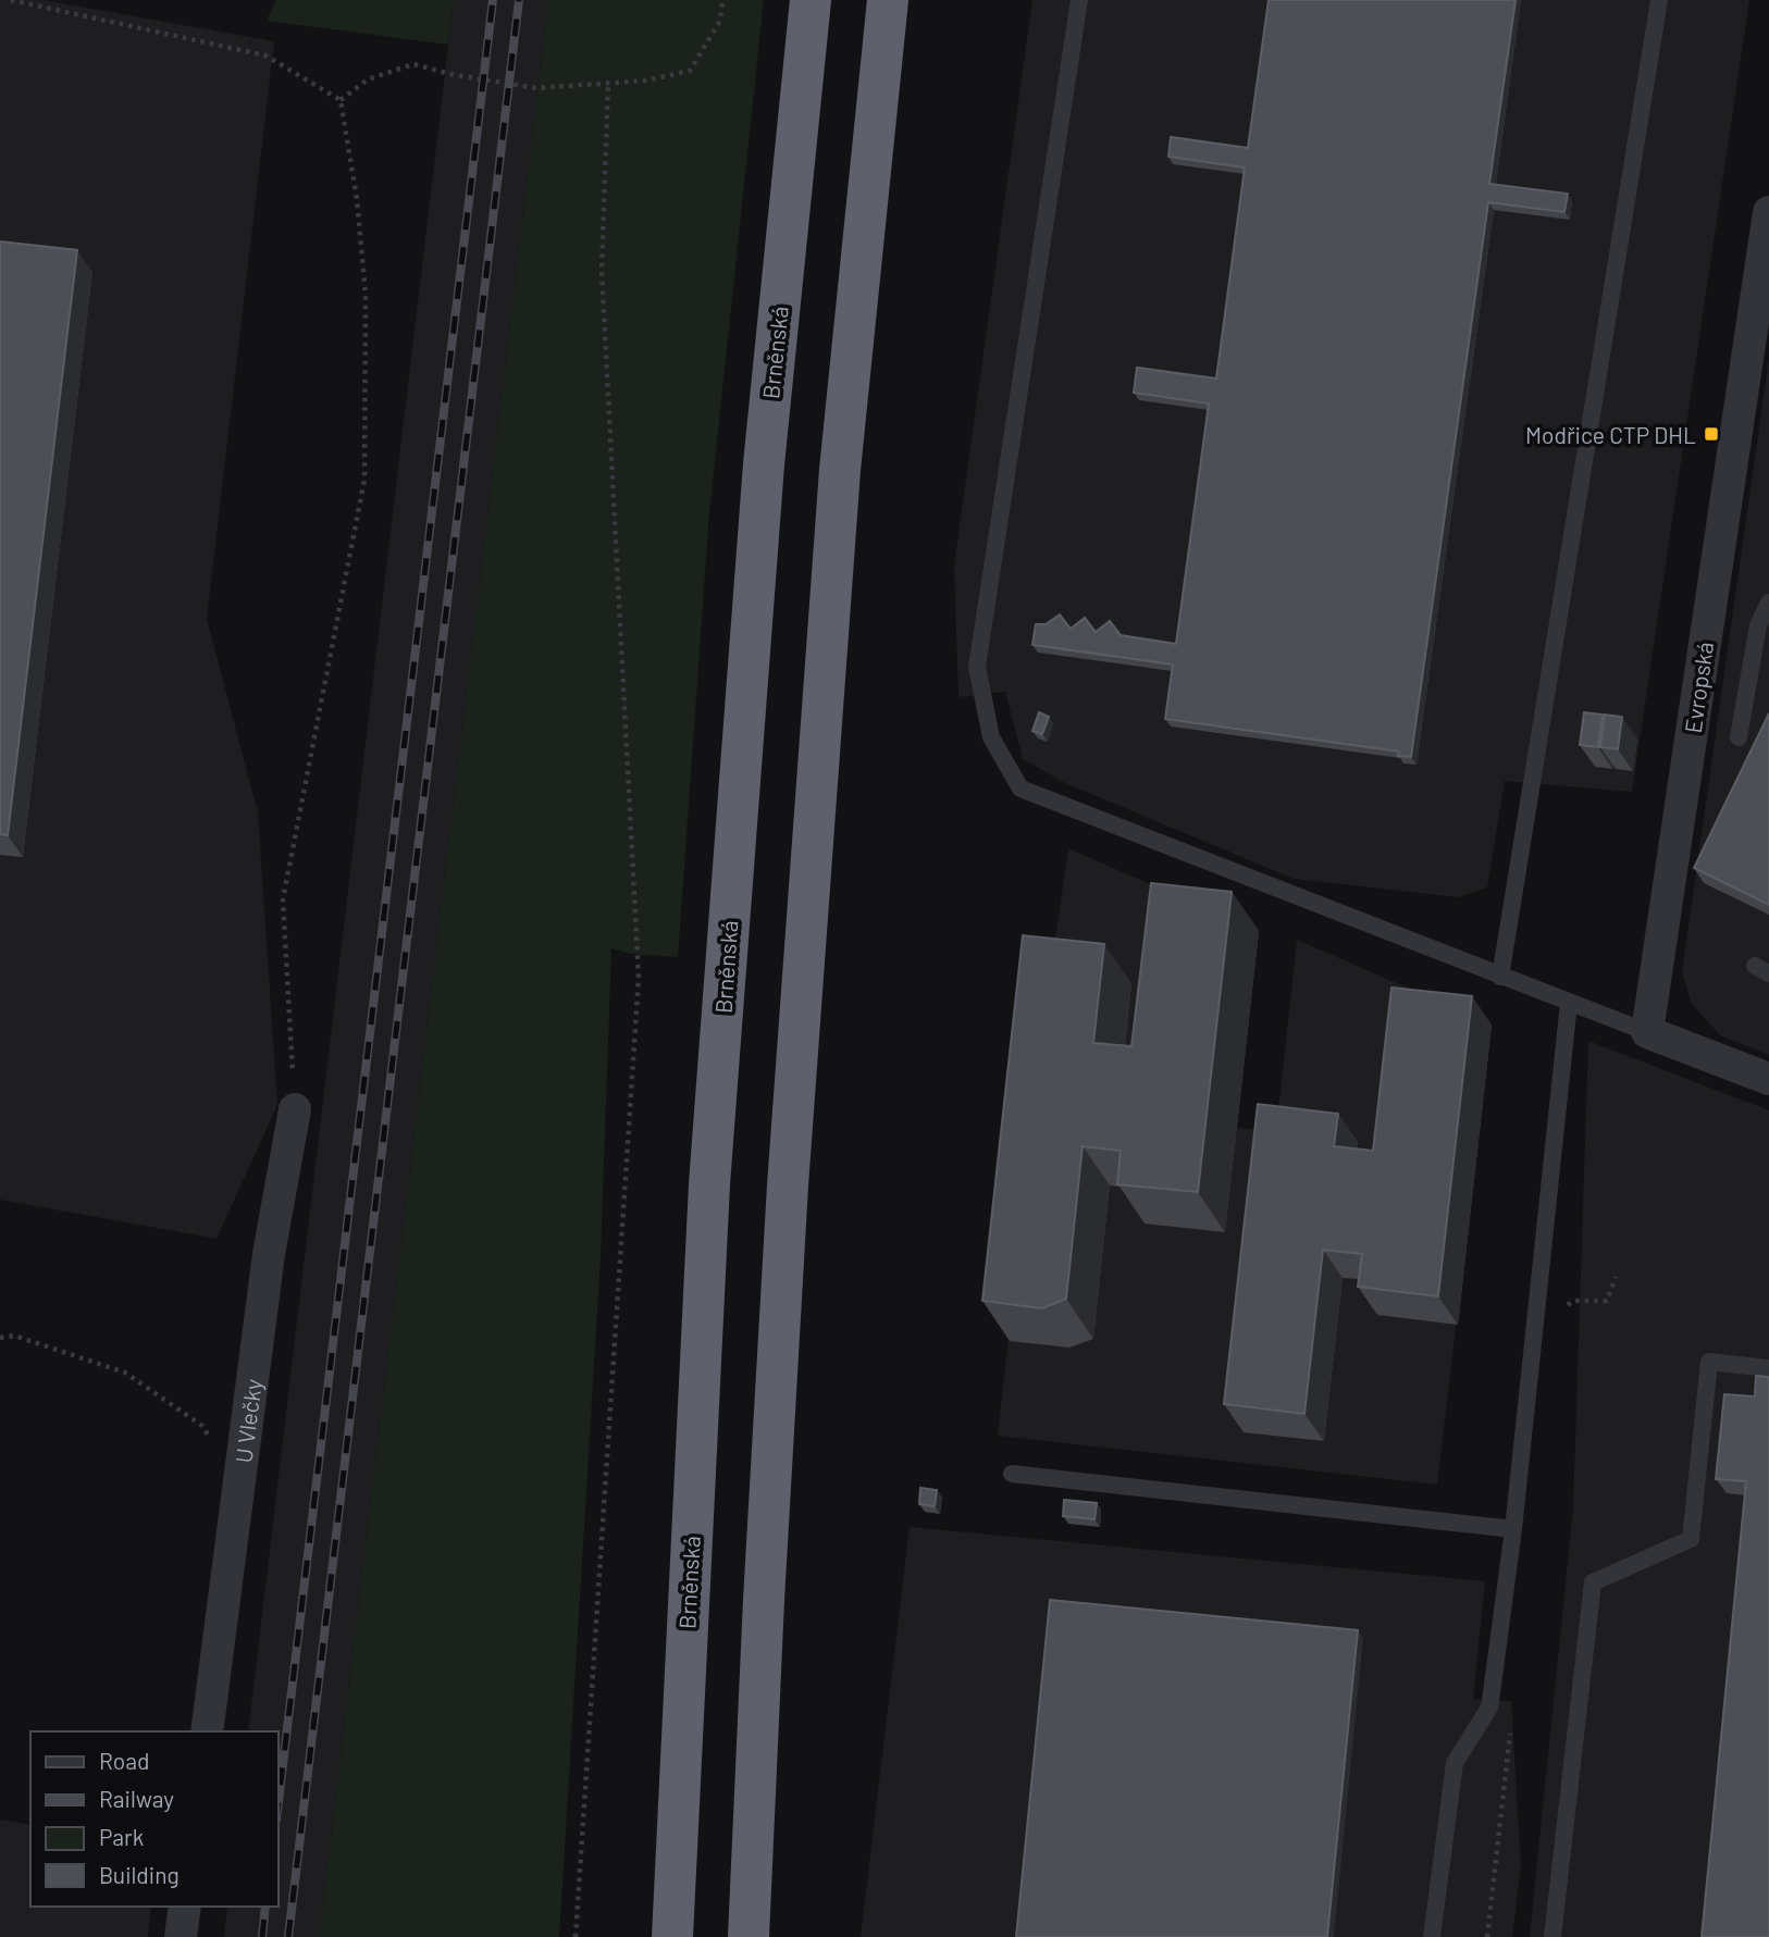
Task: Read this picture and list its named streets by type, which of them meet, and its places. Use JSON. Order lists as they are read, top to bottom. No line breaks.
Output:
{"streets":{"highway":["Brněnská"],"street":["Evropská","U Vlečky"]},"places":{"transit":["Modřice CTP DHL"]},"legend":["Road","Railway","Park","Building"]}
